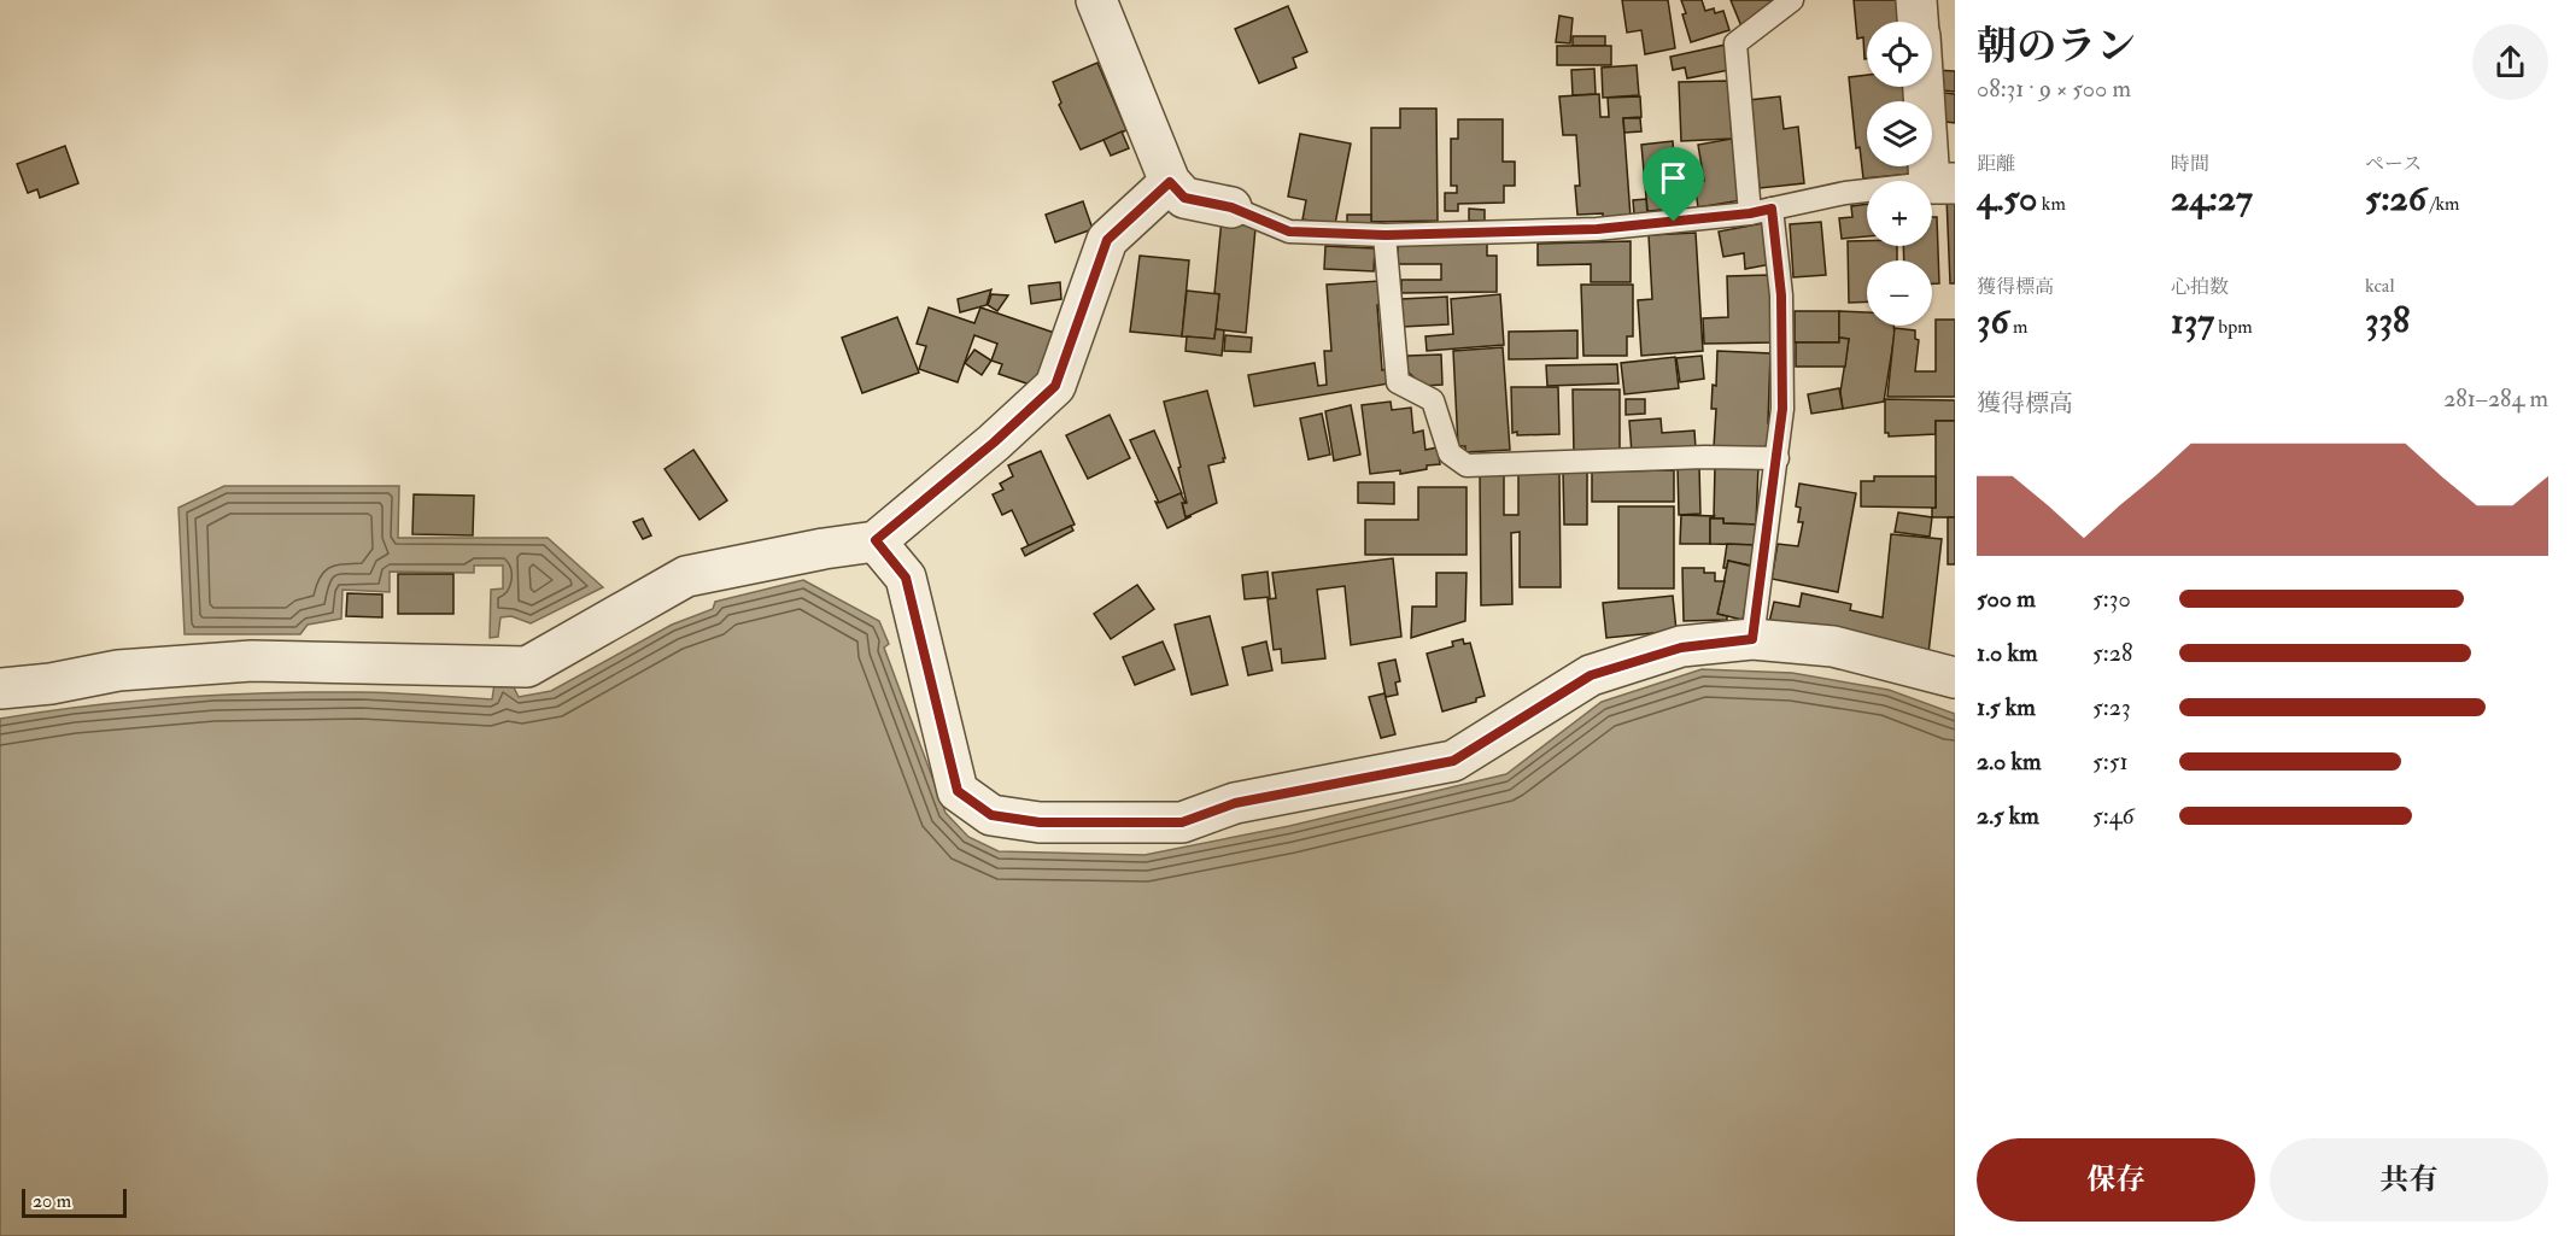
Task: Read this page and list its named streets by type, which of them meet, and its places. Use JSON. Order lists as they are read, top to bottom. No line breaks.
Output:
{"scale_bar":"20 m","page":{"heading":["朝のラン","08:31 · 9 × 500 m"],"map_buttons":["+","−"],"stats":[["距離","4.50 km"],["時間","24:27"],["ペース","5:26 /km"],["獲得標高","36 m"],["心拍数","137 bpm"],["kcal","338"]],"chart":["獲得標高","281–284 m"],"list":[{"name":"500 m","note":"5:30"},{"name":"1.0 km","note":"5:28"},{"name":"1.5 km","note":"5:23"},{"name":"2.0 km","note":"5:51"},{"name":"2.5 km","note":"5:46"}],"buttons":["保存","共有"],"scale":"20 m"}}
